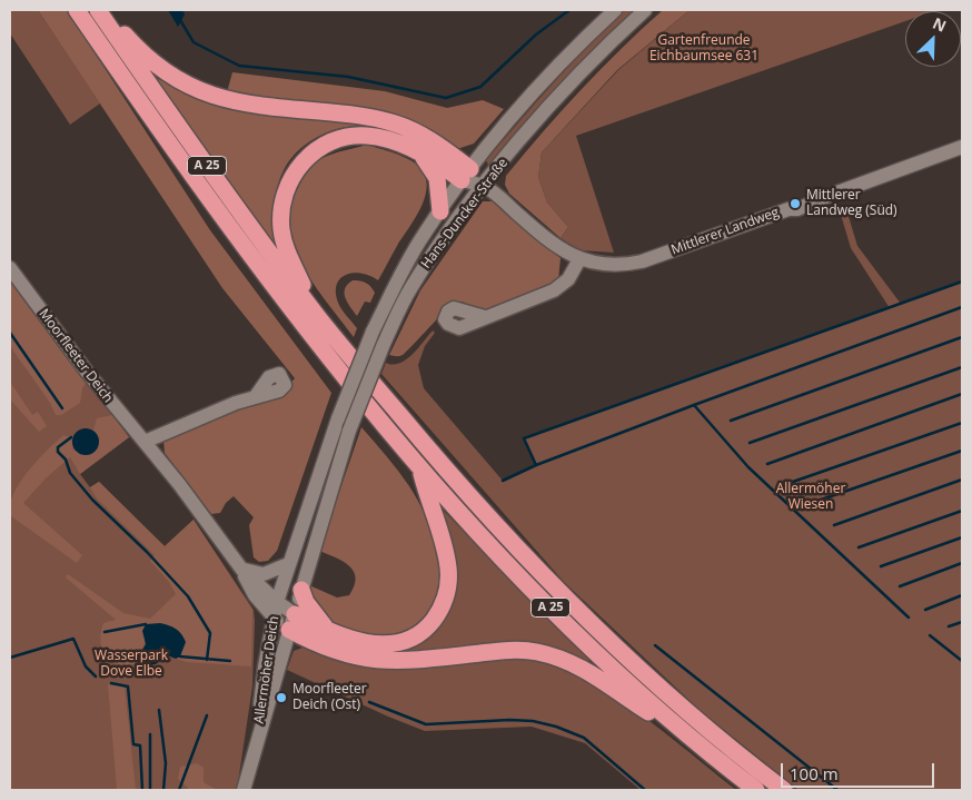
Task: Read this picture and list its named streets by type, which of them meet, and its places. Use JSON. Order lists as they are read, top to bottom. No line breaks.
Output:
{"streets":{"highway":["A 25"],"street":["Hans-Duncker-Straße","Mittlerer Landweg","Moorfleeter Deich","Allermöher Deich"]},"crossings":[["Hans-Duncker-Straße","Mittlerer Landweg"],["Hans-Duncker-Straße","Moorfleeter Deich"],["Hans-Duncker-Straße","Allermöher Deich"],["Moorfleeter Deich","Allermöher Deich"]],"parks":["Gartenfreunde Eichbaumsee 631","Allermöher Wiesen","Wasserpark Dove Elbe"],"places":["Mittlerer Landweg (Süd)","Moorfleeter Deich (Ost)"],"scale_bar":"100 m","north":"top right"}
